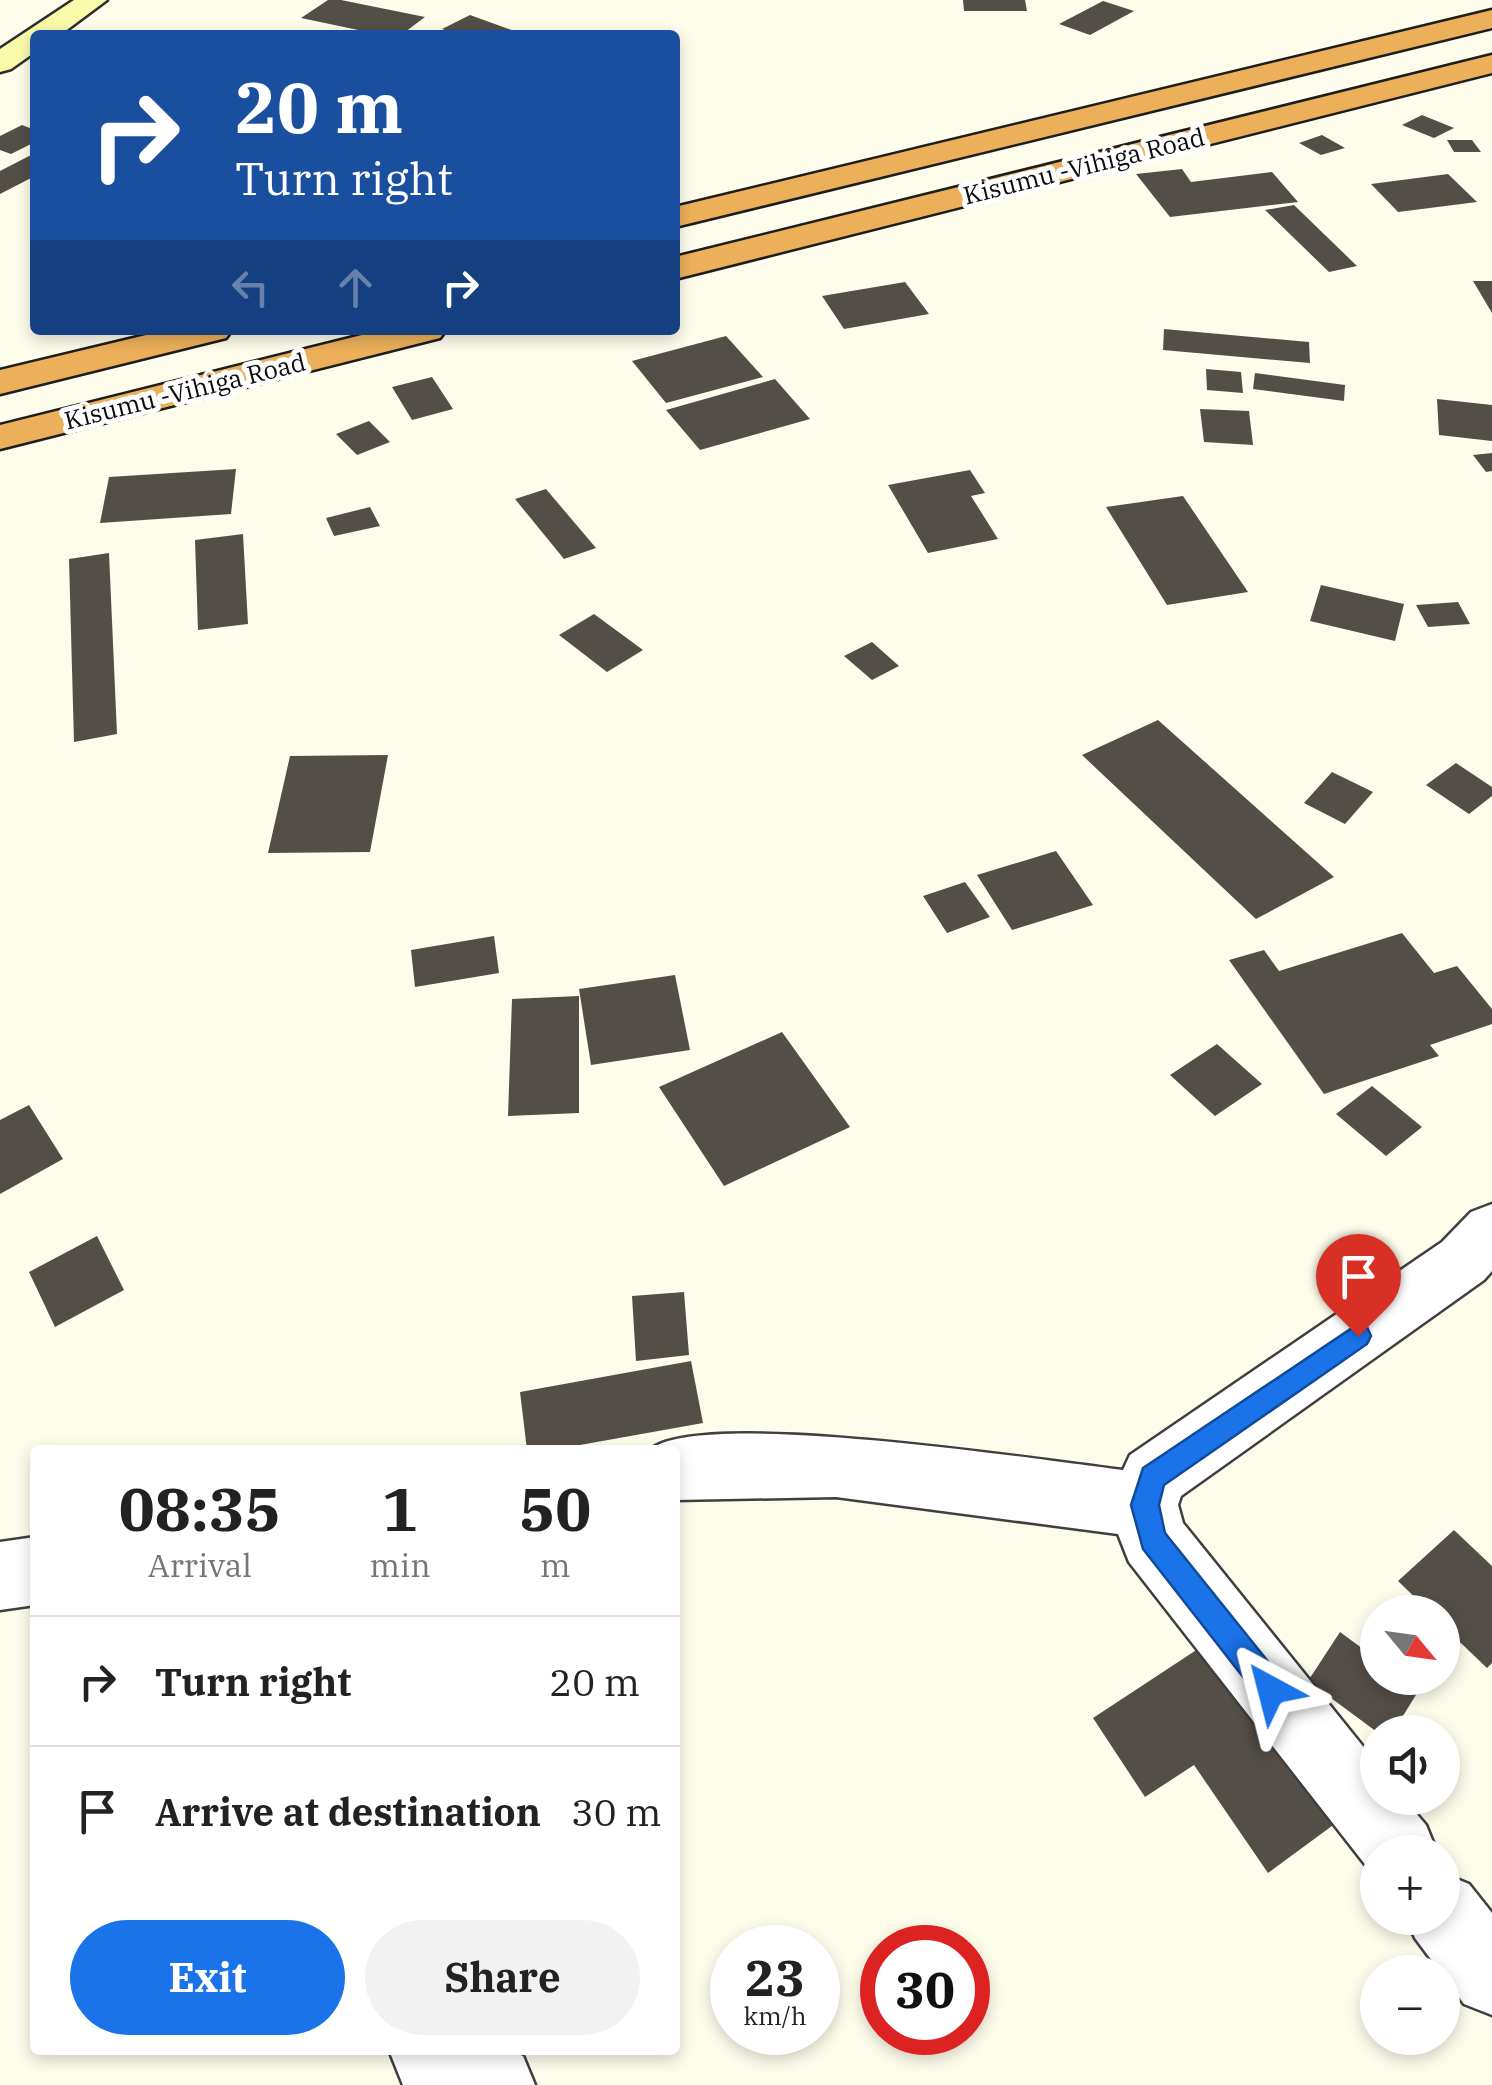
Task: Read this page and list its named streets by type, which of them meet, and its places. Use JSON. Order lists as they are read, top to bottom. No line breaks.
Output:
{"streets":{"highway":["Kisumu -Vihiga Road"]},"north":"bottom right","page":{"turn":["20 m","Turn right"],"eta":["08:35","Arrival","1","min","50","m"],"map_buttons":["+","−"],"list":[{"name":"Turn right","value":"20 m"},{"name":"Arrive at destination","value":"30 m"}],"buttons":["Exit","Share"],"speed":"23 km/h","limit":"30"}}
